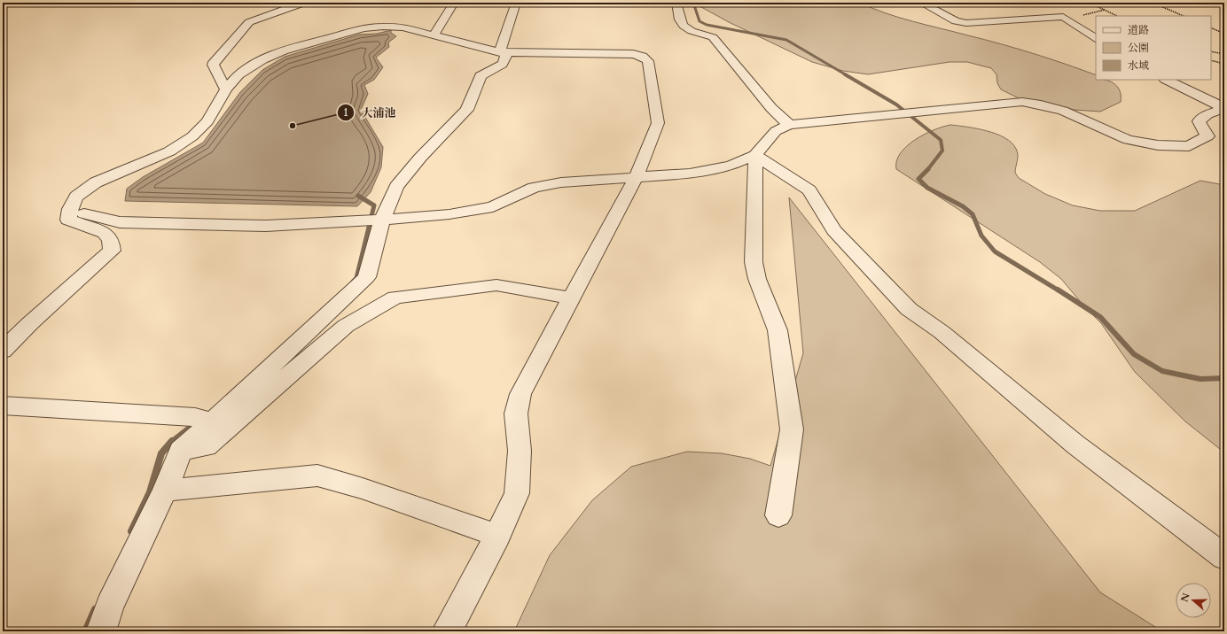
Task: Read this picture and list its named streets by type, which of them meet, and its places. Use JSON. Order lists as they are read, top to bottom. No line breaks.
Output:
{"places":["大浦池"],"legend":["道路","公園","水域"],"north":"left"}
